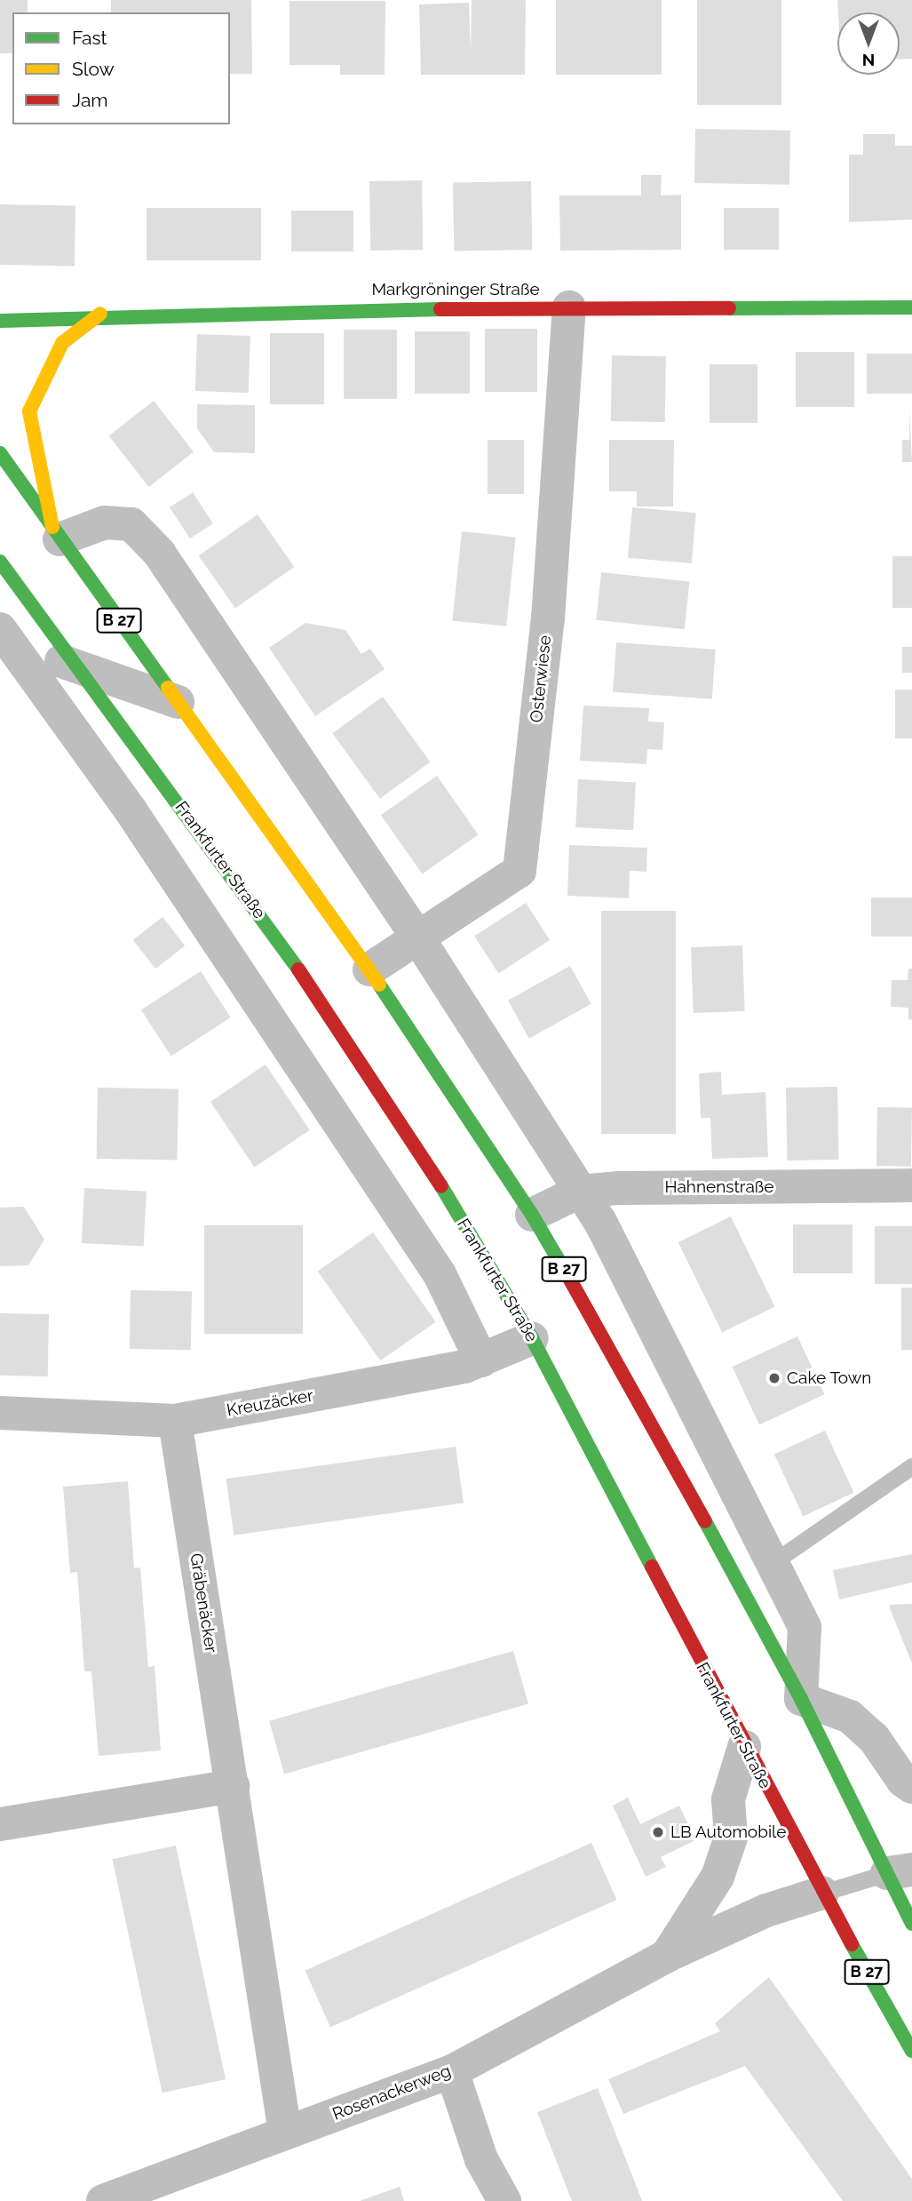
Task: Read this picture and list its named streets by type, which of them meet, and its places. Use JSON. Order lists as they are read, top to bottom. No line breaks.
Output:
{"streets":{"main road":["Markgröninger Straße","B 27","Frankfurter Straße"],"street":["Osterwiese","Hahnenstraße","Kreuzäcker","Gräbenäcker","Rosenackerweg"]},"crossings":[["Markgröninger Straße","Osterwiese"],["B 27","Osterwiese"],["B 27","Hahnenstraße"],["Frankfurter Straße","Kreuzäcker"],["Frankfurter Straße","Rosenackerweg"],["Kreuzäcker","Gräbenäcker"],["Gräbenäcker","Rosenackerweg"]],"places":["Cake Town","LB Automobile"],"legend":["Fast","Slow","Jam"],"north":"bottom"}
